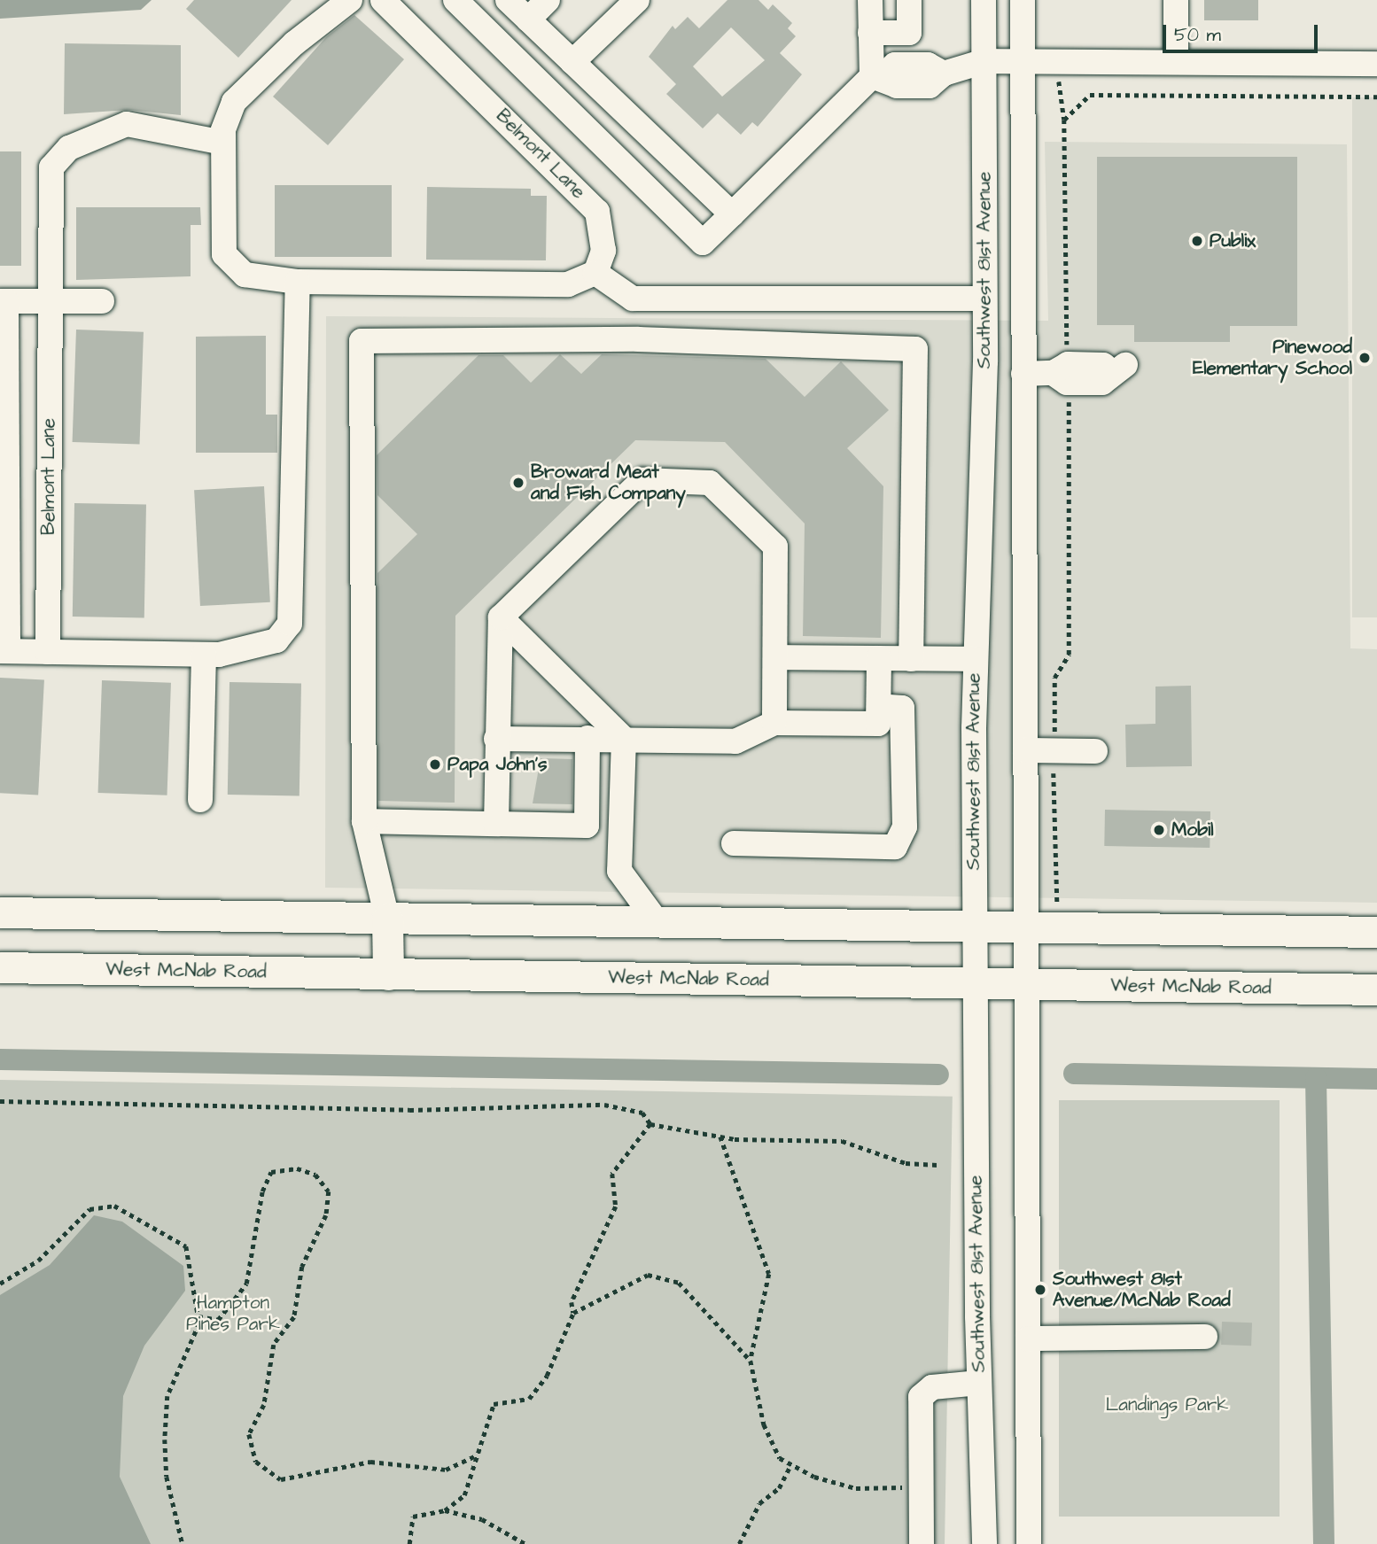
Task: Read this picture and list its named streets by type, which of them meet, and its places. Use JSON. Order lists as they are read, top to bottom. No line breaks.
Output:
{"streets":{"main road":["West McNab Road"],"street":["Belmont Lane","Southwest 81st Avenue"]},"crossings":[["Southwest 81st Avenue","West McNab Road"]],"parks":["Hampton Pines Park","Landings Park"],"places":["Publix","Pinewood Elementary School","Broward Meat and Fish Company","Papa John's","Mobil","Southwest 81st Avenue/McNab Road"],"scale_bar":"50 m"}
